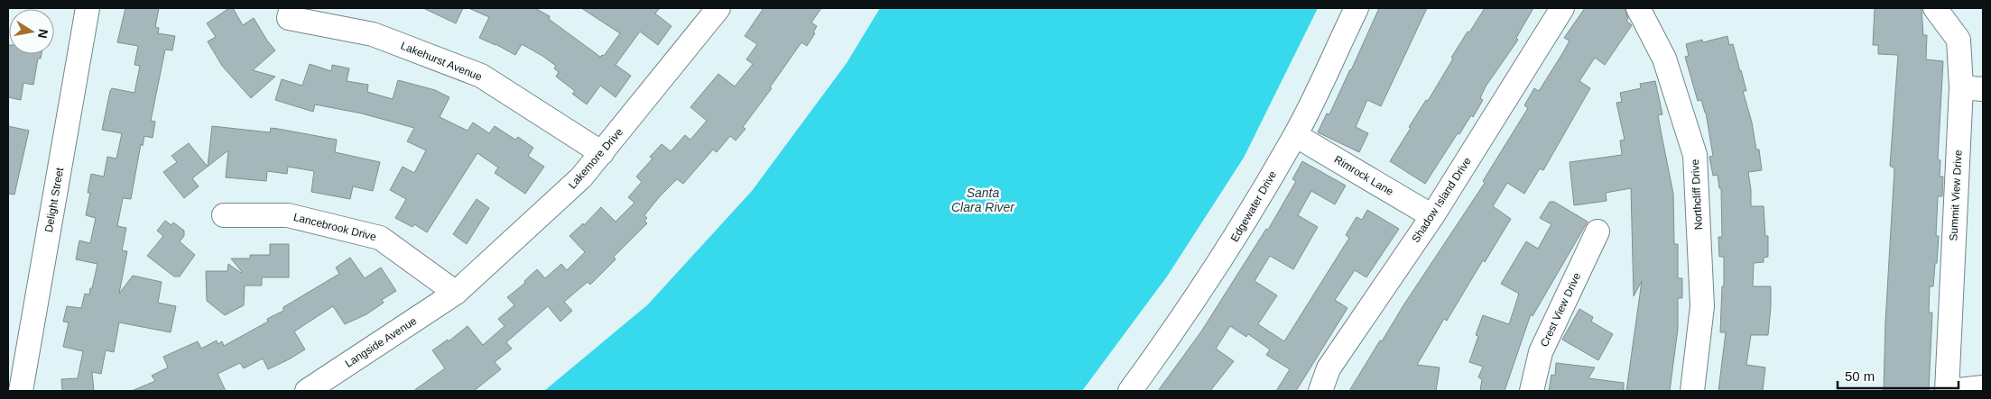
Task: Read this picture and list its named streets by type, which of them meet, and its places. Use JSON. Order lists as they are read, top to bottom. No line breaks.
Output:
{"streets":{"street":["Lakehurst Avenue","Lakemore Drive","Rimrock Lane","Northcliff Drive","Summit View Drive","Delight Street","Shadow Island Drive","Edgewater Drive","Lancebrook Drive","Crest View Drive","Langside Avenue"]},"crossings":[["Lakehurst Avenue","Lakemore Drive"],["Lakemore Drive","Lancebrook Drive"],["Lakemore Drive","Langside Avenue"],["Rimrock Lane","Shadow Island Drive"],["Rimrock Lane","Edgewater Drive"],["Lancebrook Drive","Langside Avenue"]],"water":["Santa Clara River"],"scale_bar":"50 m","north":"right"}
